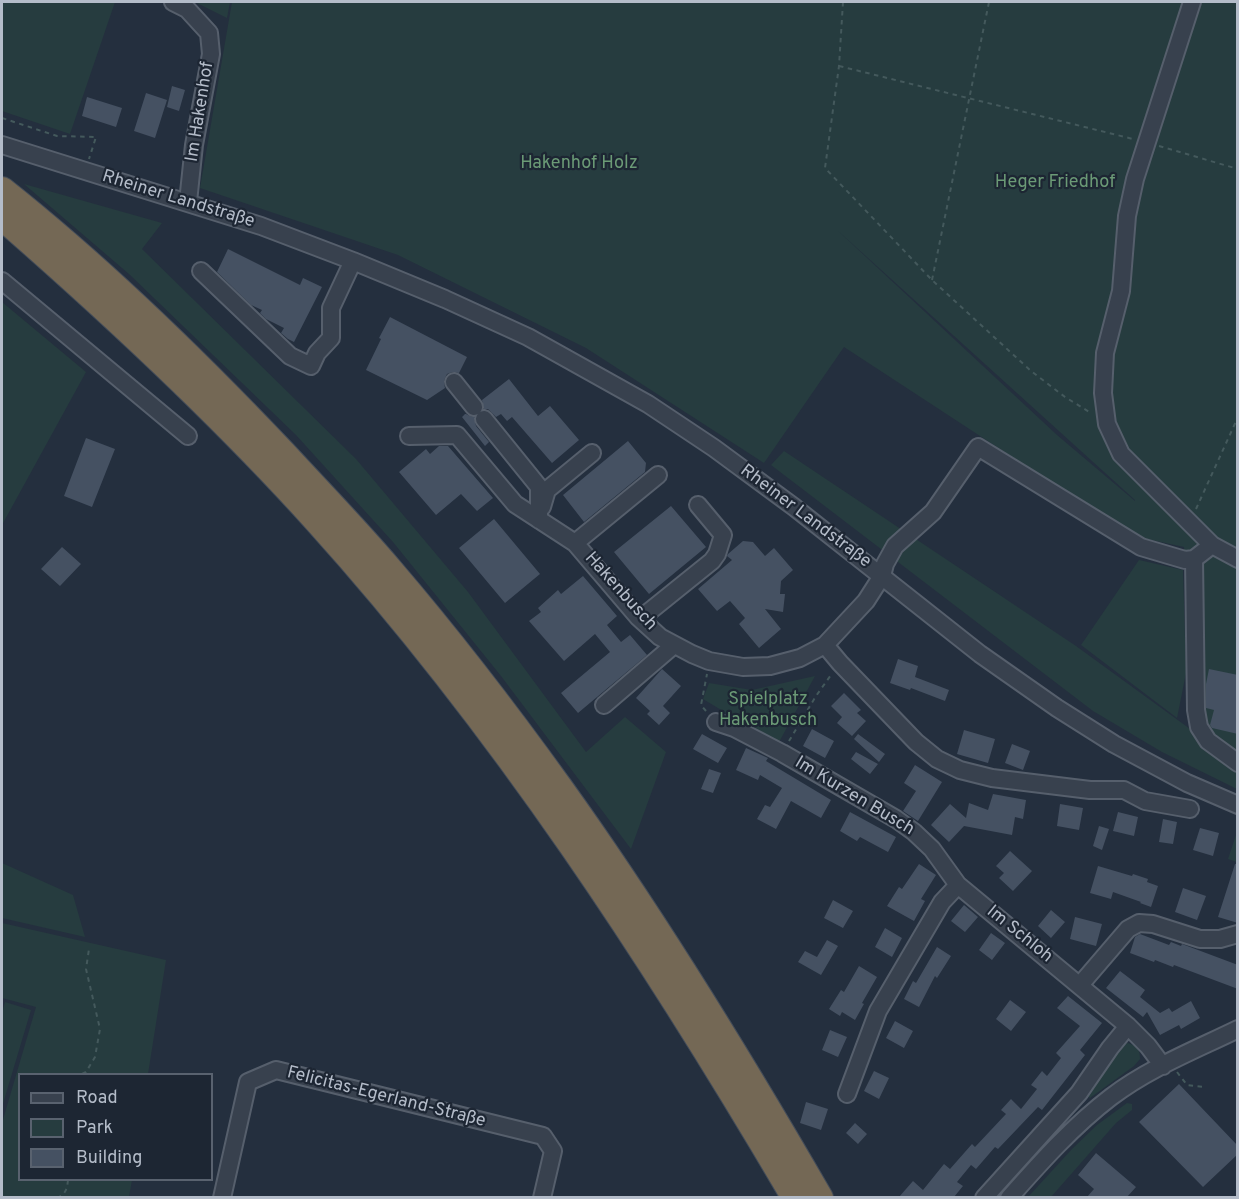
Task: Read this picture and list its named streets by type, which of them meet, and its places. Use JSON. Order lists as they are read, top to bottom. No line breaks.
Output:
{"streets":{"street":["Im Hakenhof","Rheiner Landstraße","Hakenbusch","Im Kurzen Busch","Im Schloh","Felicitas-Egerland-Straße"]},"crossings":[["Im Hakenhof","Rheiner Landstraße"],["Rheiner Landstraße","Hakenbusch"],["Im Kurzen Busch","Im Schloh"]],"parks":["Hakenhof Holz","Heger Friedhof","Spielplatz Hakenbusch"],"legend":["Road","Park","Building"]}
